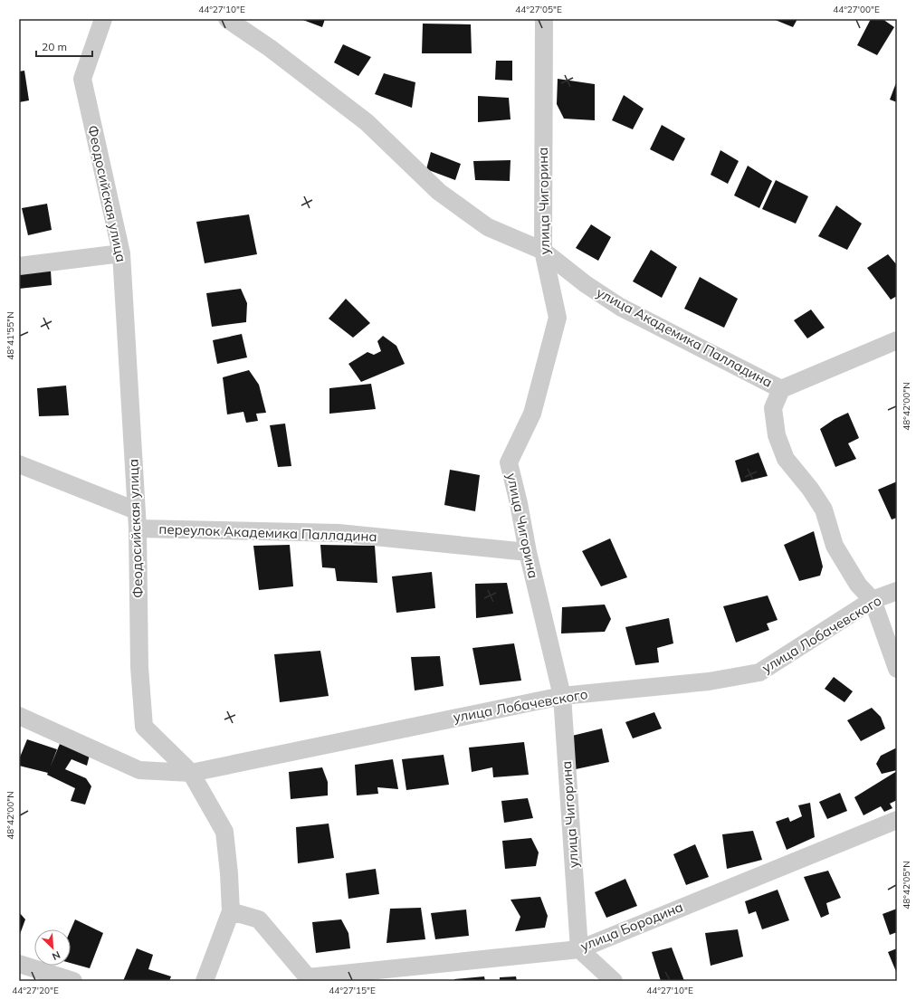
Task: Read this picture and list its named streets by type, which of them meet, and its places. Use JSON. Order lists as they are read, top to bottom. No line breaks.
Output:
{"streets":{"street":["Феодосийская улица","улица Чигорина","улица Академика Палладина","переулок Академика Палладина","улица Лобачевского","улица Бородина"]},"crossings":[["Феодосийская улица","переулок Академика Палладина"],["Феодосийская улица","улица Лобачевского"],["Феодосийская улица","улица Бородина"],["улица Чигорина","улица Академика Палладина"],["улица Чигорина","переулок Академика Палладина"],["улица Чигорина","улица Лобачевского"],["улица Чигорина","улица Бородина"]],"scale_bar":"20 m","north":"bottom right","coordinates":["44°27'10\"E","44°27'05\"E","44°27'00\"E","48°41'55\"N","48°42'00\"N","48°42'05\"N","44°27'20\"E","44°27'15\"E"]}
